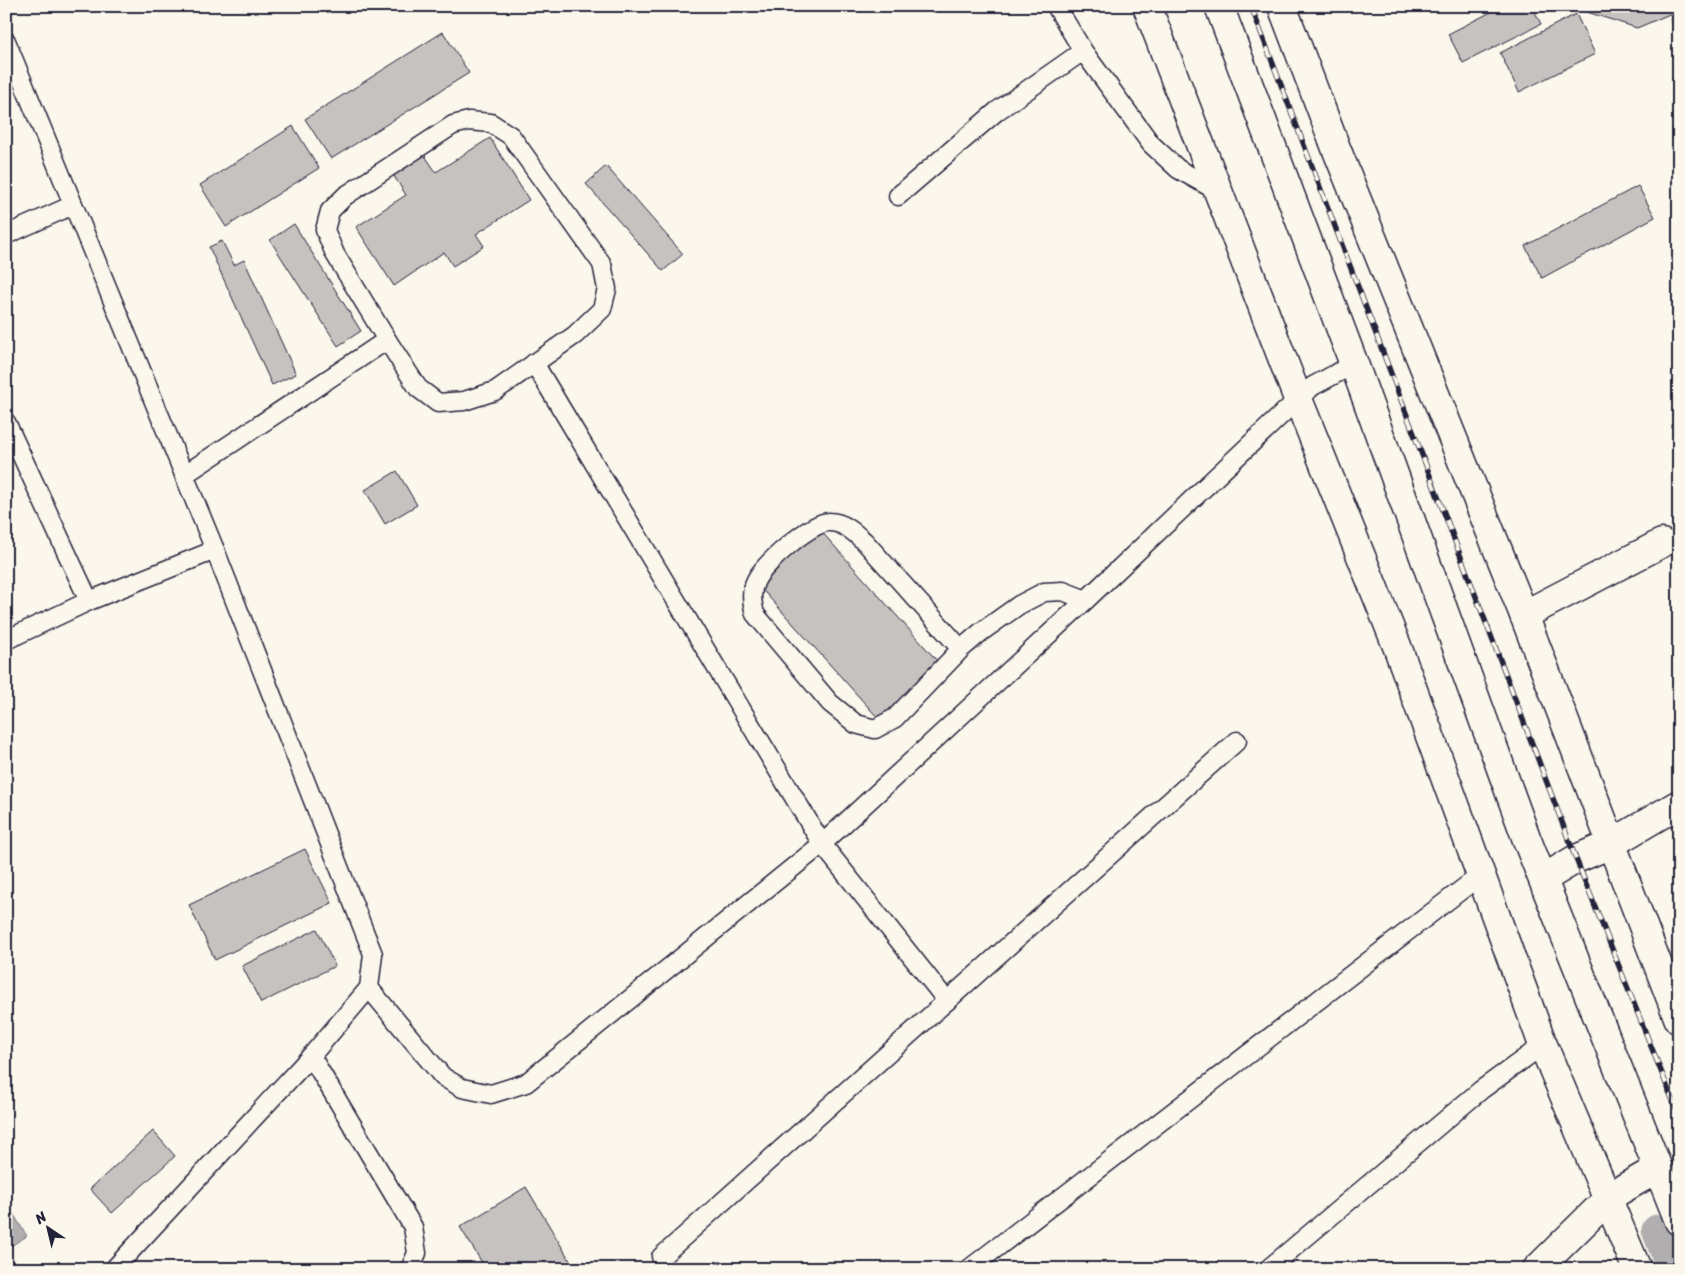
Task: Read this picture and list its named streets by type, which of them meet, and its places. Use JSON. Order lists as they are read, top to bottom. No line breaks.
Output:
{"north":"top left"}
